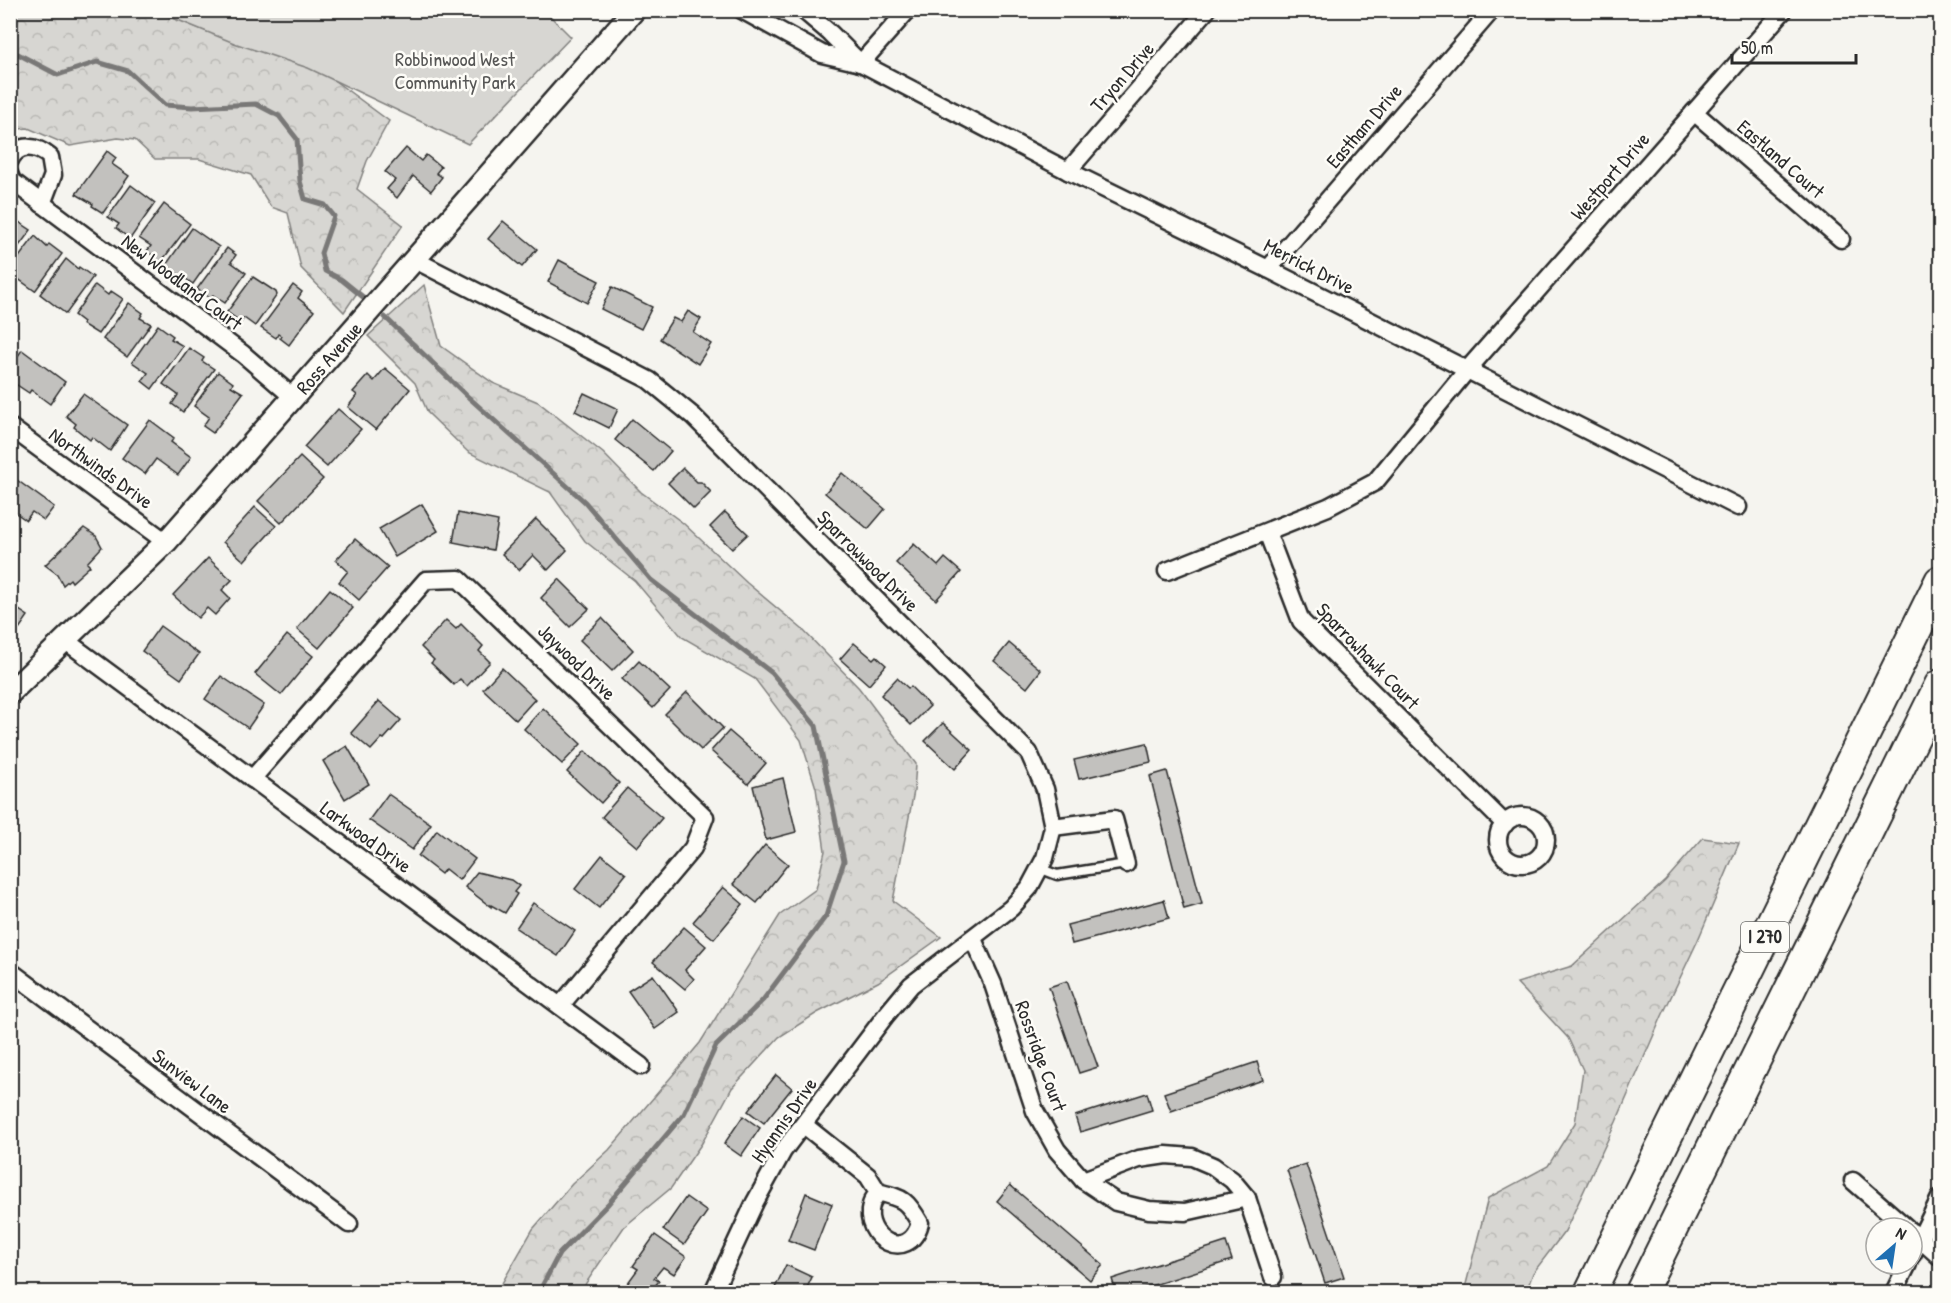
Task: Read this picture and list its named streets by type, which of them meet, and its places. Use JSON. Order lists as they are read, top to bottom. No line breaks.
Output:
{"streets":{"highway":["I 270"],"street":["Tryon Drive","Eastham Drive","Eastland Court","Westport Drive","Merrick Drive","New Woodland Court","Ross Avenue","Northwinds Drive","Sparrowwood Drive","Sparrowhawk Court","Jaywood Drive","Larkwood Drive","Rossridge Court","Sunview Lane","Hyannis Drive"]},"crossings":[["Tryon Drive","Merrick Drive"],["Eastham Drive","Merrick Drive"],["Eastland Court","Westport Drive"],["Westport Drive","Merrick Drive"],["New Woodland Court","Ross Avenue"],["Ross Avenue","Northwinds Drive"],["Ross Avenue","Sparrowwood Drive"],["Ross Avenue","Larkwood Drive"],["Sparrowwood Drive","Rossridge Court"],["Sparrowwood Drive","Hyannis Drive"],["Jaywood Drive","Larkwood Drive"]],"parks":["Robbinwood West Community Park"],"scale_bar":"50 m","north":"top right"}
